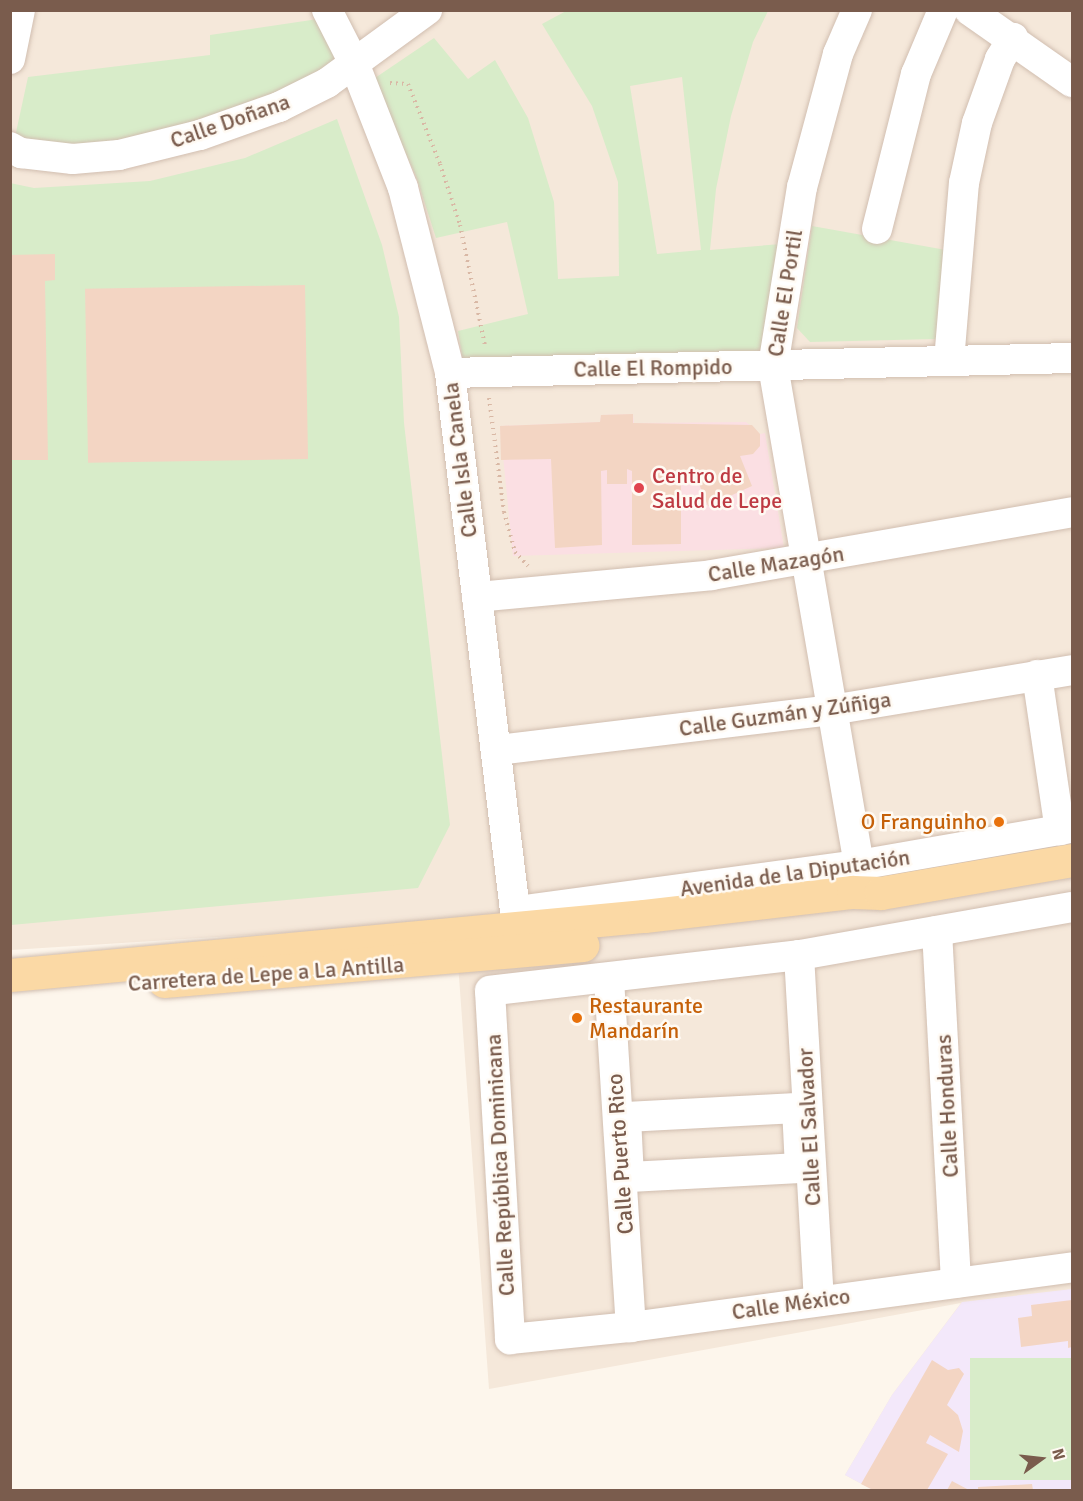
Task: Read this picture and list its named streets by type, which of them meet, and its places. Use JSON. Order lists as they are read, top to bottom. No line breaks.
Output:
{"streets":{"main road":["Avenida de la Diputación","Carretera de Lepe a La Antilla"],"street":["Calle Doñana","Calle El Portil","Calle El Rompido","Calle Isla Canela","Calle Mazagón","Calle Guzmán y Zúñiga","Calle Honduras","Calle El Salvador","Calle Puerto Rico","Calle República Dominicana","Calle México"]},"crossings":[["Calle Doñana","Calle Isla Canela"],["Calle El Portil","Calle El Rompido"],["Calle El Portil","Calle Mazagón"],["Calle El Portil","Calle Guzmán y Zúñiga"],["Calle El Portil","Avenida de la Diputación"],["Calle El Rompido","Calle Isla Canela"],["Calle Isla Canela","Calle Mazagón"],["Calle Isla Canela","Calle Guzmán y Zúñiga"],["Calle Isla Canela","Avenida de la Diputación"],["Calle Isla Canela","Carretera de Lepe a La Antilla"],["Avenida de la Diputación","Carretera de Lepe a La Antilla"],["Calle Honduras","Calle México"],["Calle El Salvador","Calle México"],["Calle Puerto Rico","Calle México"],["Calle República Dominicana","Calle México"]],"places":["Centro de Salud de Lepe","O Franguinho","Restaurante Mandarín"],"north":"right"}
